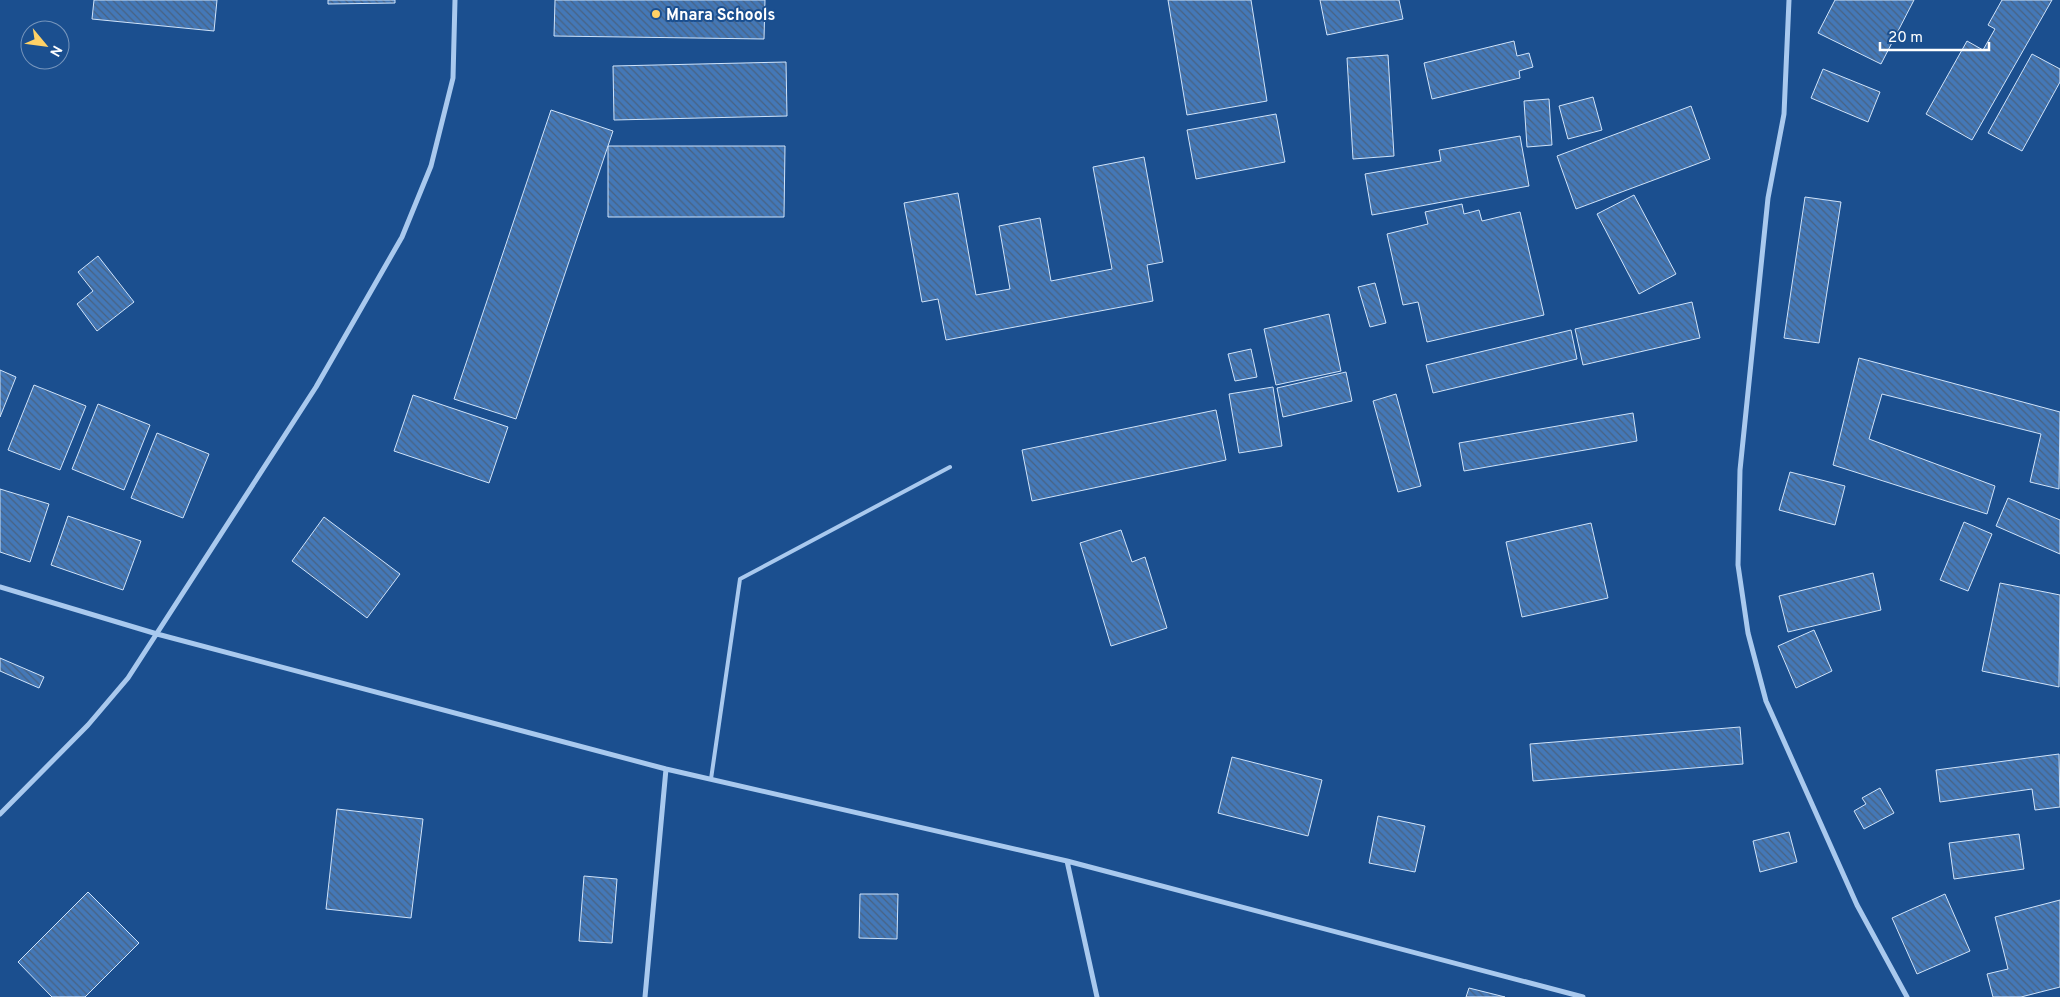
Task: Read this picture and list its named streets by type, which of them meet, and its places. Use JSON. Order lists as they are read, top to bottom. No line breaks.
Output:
{"places":["Mnara Schools"],"scale_bar":"20 m","north":"bottom right"}
